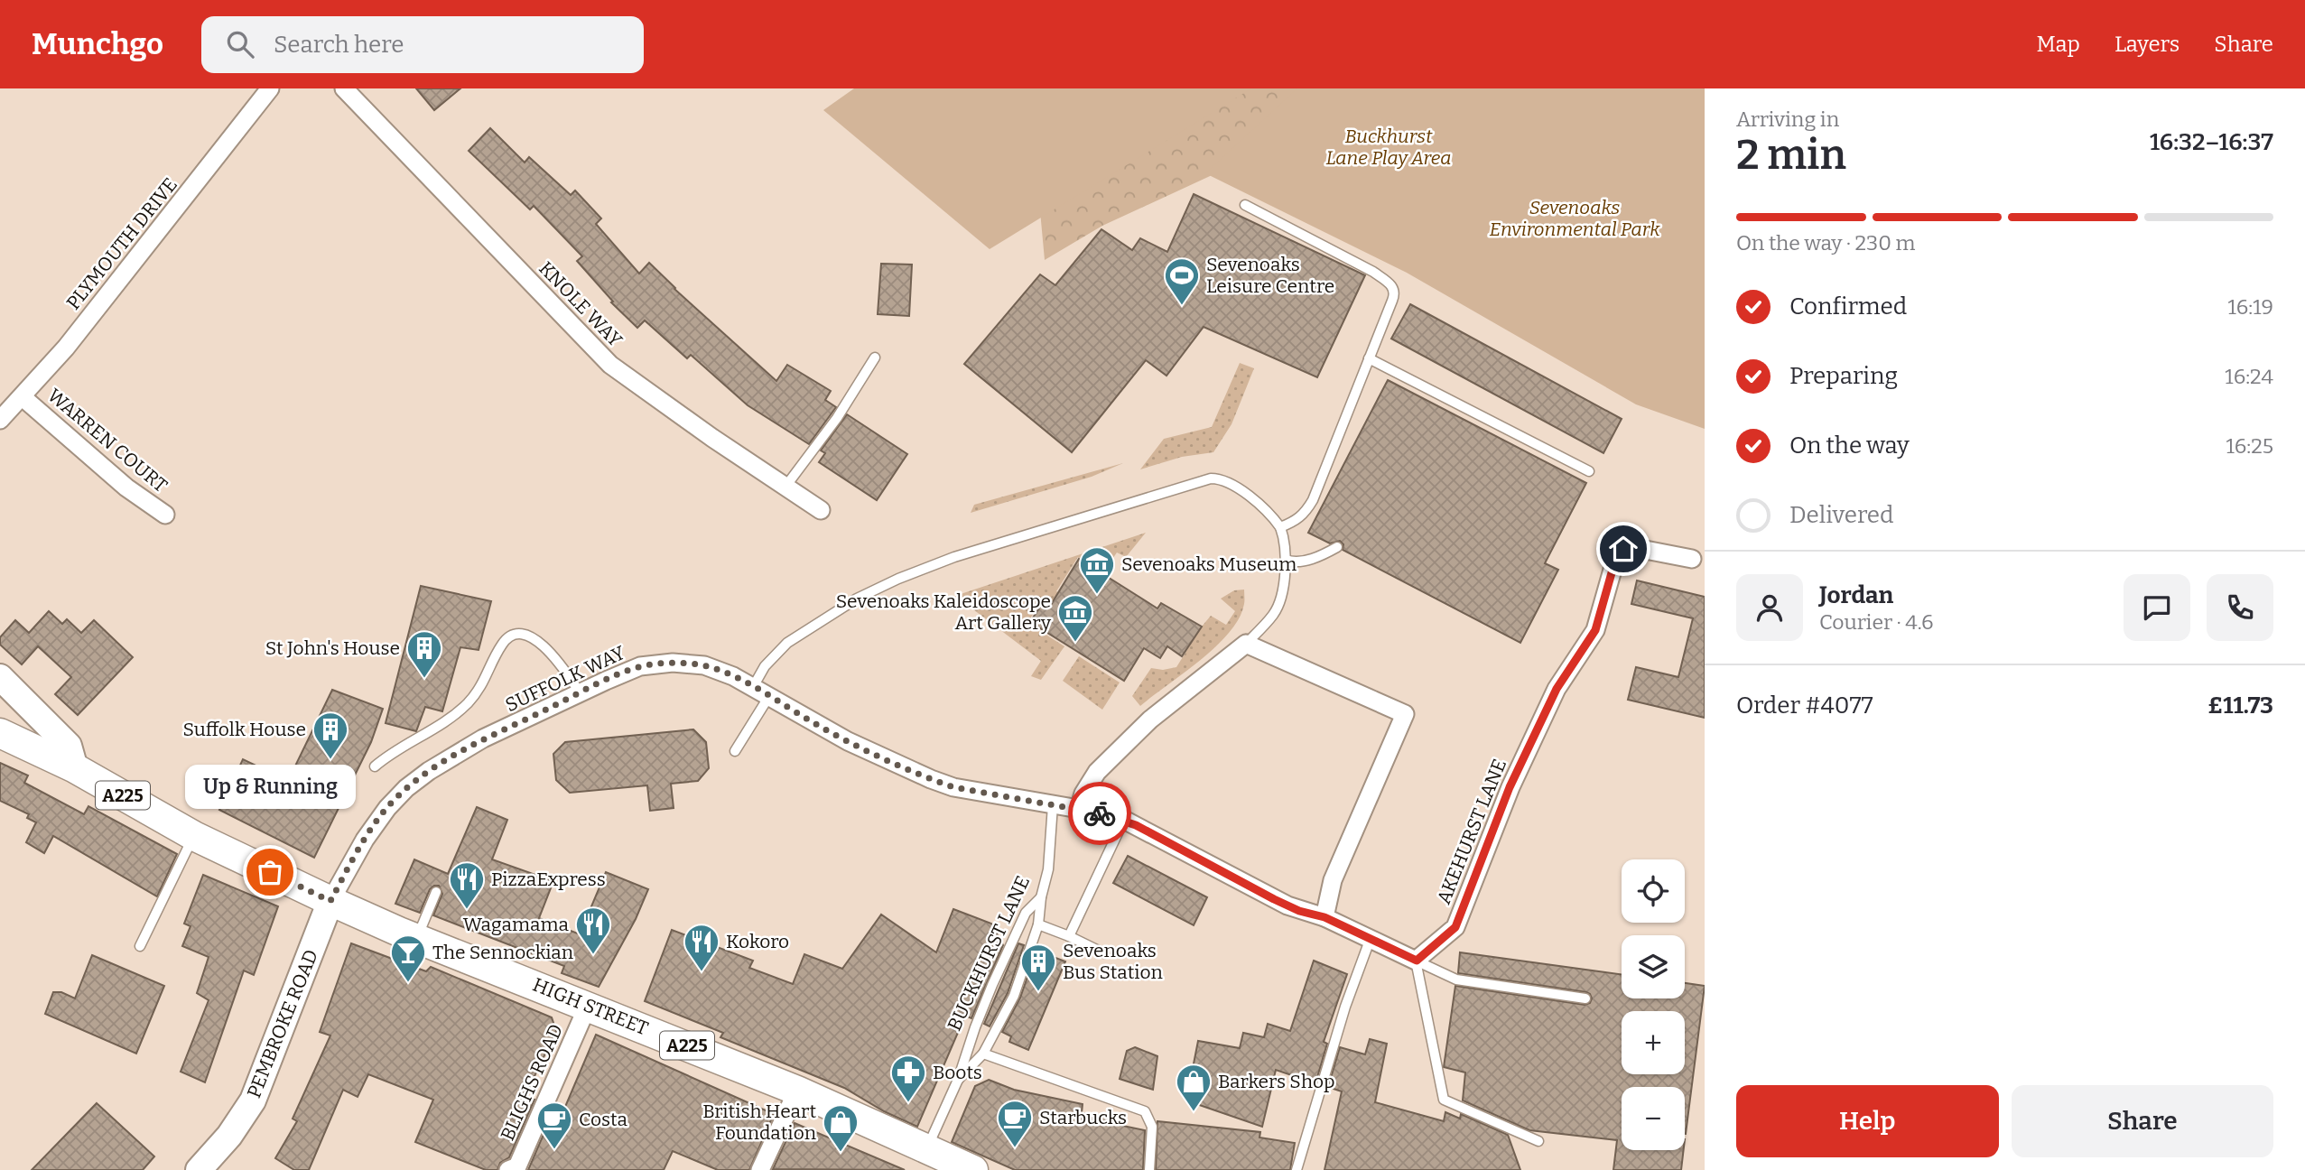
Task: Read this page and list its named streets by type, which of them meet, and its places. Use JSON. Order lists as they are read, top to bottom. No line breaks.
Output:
{"streets":{"main road":["A225","HIGH STREET"],"street":["PLYMOUTH DRIVE","KNOLE WAY","WARREN COURT","SUFFOLK WAY","AKEHURST LANE","PEMBROKE ROAD","BLIGHS ROAD"],"lane":["BUCKHURST LANE"]},"crossings":[["PLYMOUTH DRIVE","WARREN COURT"],["SUFFOLK WAY","BUCKHURST LANE"],["SUFFOLK WAY","HIGH STREET"],["SUFFOLK WAY","PEMBROKE ROAD"],["A225","HIGH STREET"],["BUCKHURST LANE","HIGH STREET"],["HIGH STREET","PEMBROKE ROAD"],["HIGH STREET","BLIGHS ROAD"]],"parks":["Buckhurst Lane Play Area","Sevenoaks Environmental Park"],"places":{"sports":["Sevenoaks Leisure Centre"],"museum":["Sevenoaks Museum","Sevenoaks Kaleidoscope Art Gallery"],"building":["St John's House","Suffolk House","Sevenoaks Bus Station"],"other":["Up & Running"],"restaurant":["PizzaExpress","Wagamama","Kokoro"],"bar":["The Sennockian"],"pharmacy":["Boots"],"shop":["Barkers Shop","British Heart Foundation"],"cafe":["Starbucks","Costa"]},"page":{"header":"Munchgo","search":"Search here","nav":["Map","Layers","Share"],"heading":["2 min","Arriving in","16:32–16:37"],"panel":["Jordan","Courier · 4.6","Order #4077","£11.73"],"bar":"On the way · 230 m","list":[["Confirmed","16:19"],["Preparing","16:24"],["On the way","16:25"],"Delivered"],"bubble":"Up & Running","map_buttons":["+","−"],"buttons":["Help","Share"]}}
